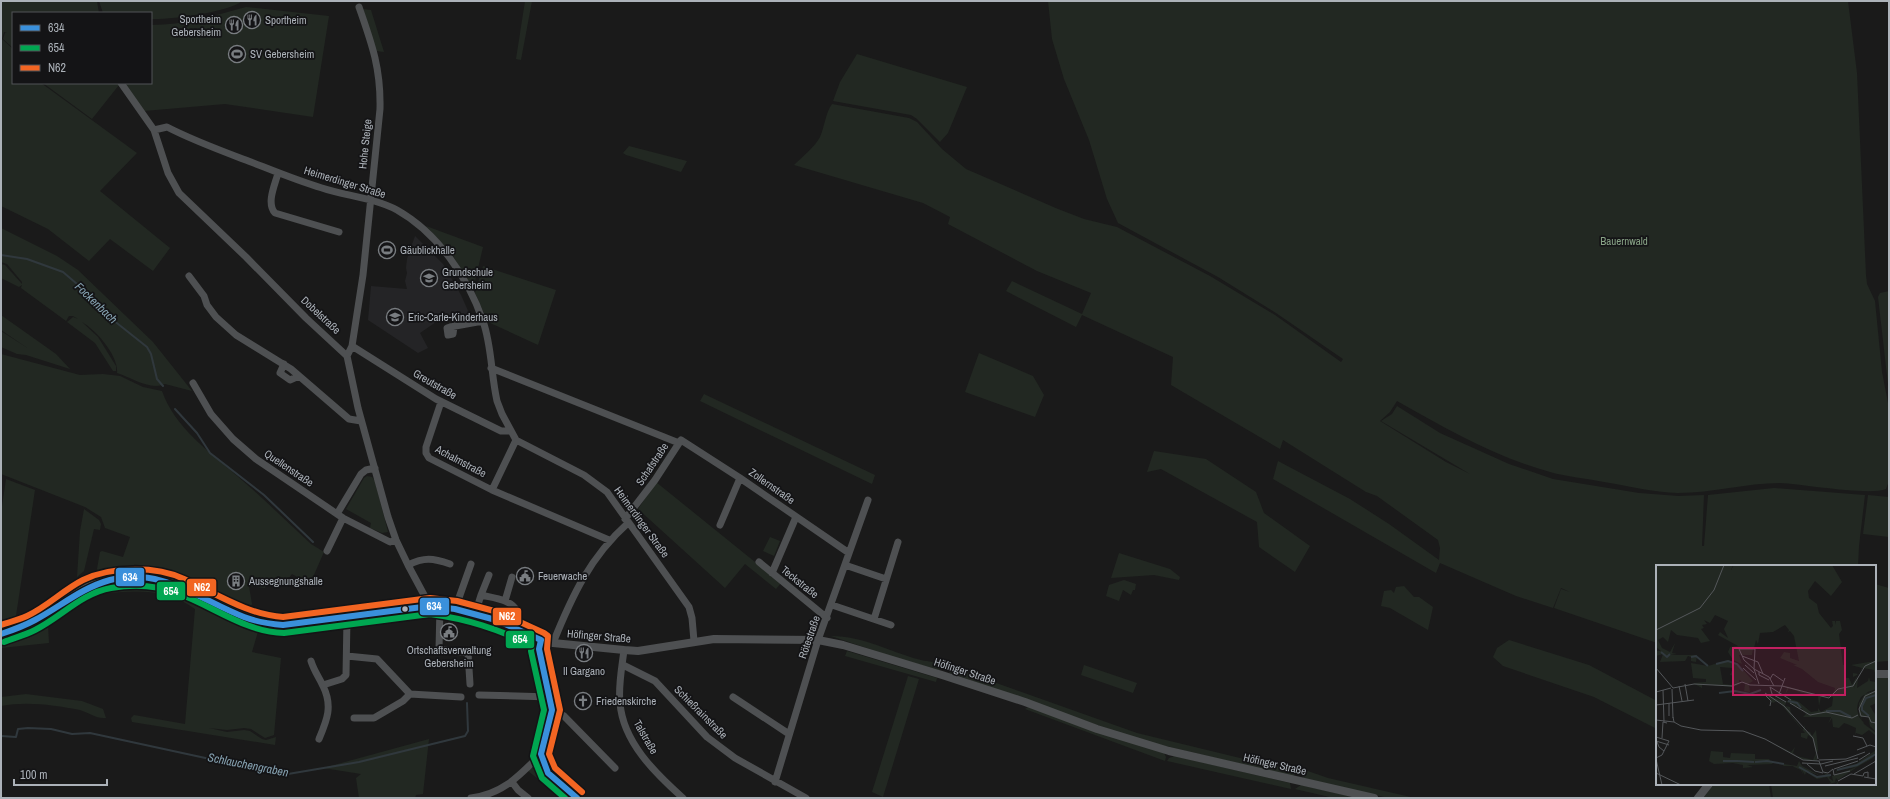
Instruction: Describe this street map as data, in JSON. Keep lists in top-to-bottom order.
{
  "streets": {
    "street": [
      "Hohe Steige",
      "Heimerdinger Straße",
      "Dobelstraße",
      "Greutstraße",
      "Achalmstraße",
      "Schafstraße",
      "Quellenstraße",
      "Zollernstraße",
      "Teckstraße",
      "Höfinger Straße",
      "Rötestraße",
      "Schießrainstraße",
      "Talstraße"
    ]
  },
  "crossings": [
    ["Hohe Steige", "Heimerdinger Straße"],
    ["Hohe Steige", "Dobelstraße"],
    ["Hohe Steige", "Greutstraße"],
    ["Heimerdinger Straße", "Dobelstraße"],
    ["Heimerdinger Straße", "Greutstraße"],
    ["Heimerdinger Straße", "Achalmstraße"],
    ["Heimerdinger Straße", "Schafstraße"],
    ["Heimerdinger Straße", "Zollernstraße"],
    ["Heimerdinger Straße", "Höfinger Straße"],
    ["Greutstraße", "Achalmstraße"],
    ["Achalmstraße", "Schafstraße"],
    ["Schafstraße", "Zollernstraße"],
    ["Schafstraße", "Höfinger Straße"],
    ["Zollernstraße", "Rötestraße"],
    ["Teckstraße", "Rötestraße"],
    ["Höfinger Straße", "Rötestraße"],
    ["Höfinger Straße", "Talstraße"],
    ["Rötestraße", "Schießrainstraße"],
    ["Schießrainstraße", "Talstraße"]
  ],
  "water": ["Fockenbach", "Schlauchengraben"],
  "parks": ["Bauernwald"],
  "places": {
    "restaurant": ["Sportheim", "Sportheim Gebersheim", "Il Gargano"],
    "sports": ["SV Gebersheim", "Gäublickhalle"],
    "school or university": ["Grundschule Gebersheim", "Eric-Carle-Kinderhaus"],
    "public building": ["Feuerwache", "Ortschaftsverwaltung Gebersheim"],
    "building": ["Aussegnungshalle"],
    "church": ["Friedenskirche"]
  },
  "lines": ["transit line N62", "transit line 634", "transit line 654"],
  "legend": ["634", "654", "N62"],
  "scale_bar": "100 m"
}
